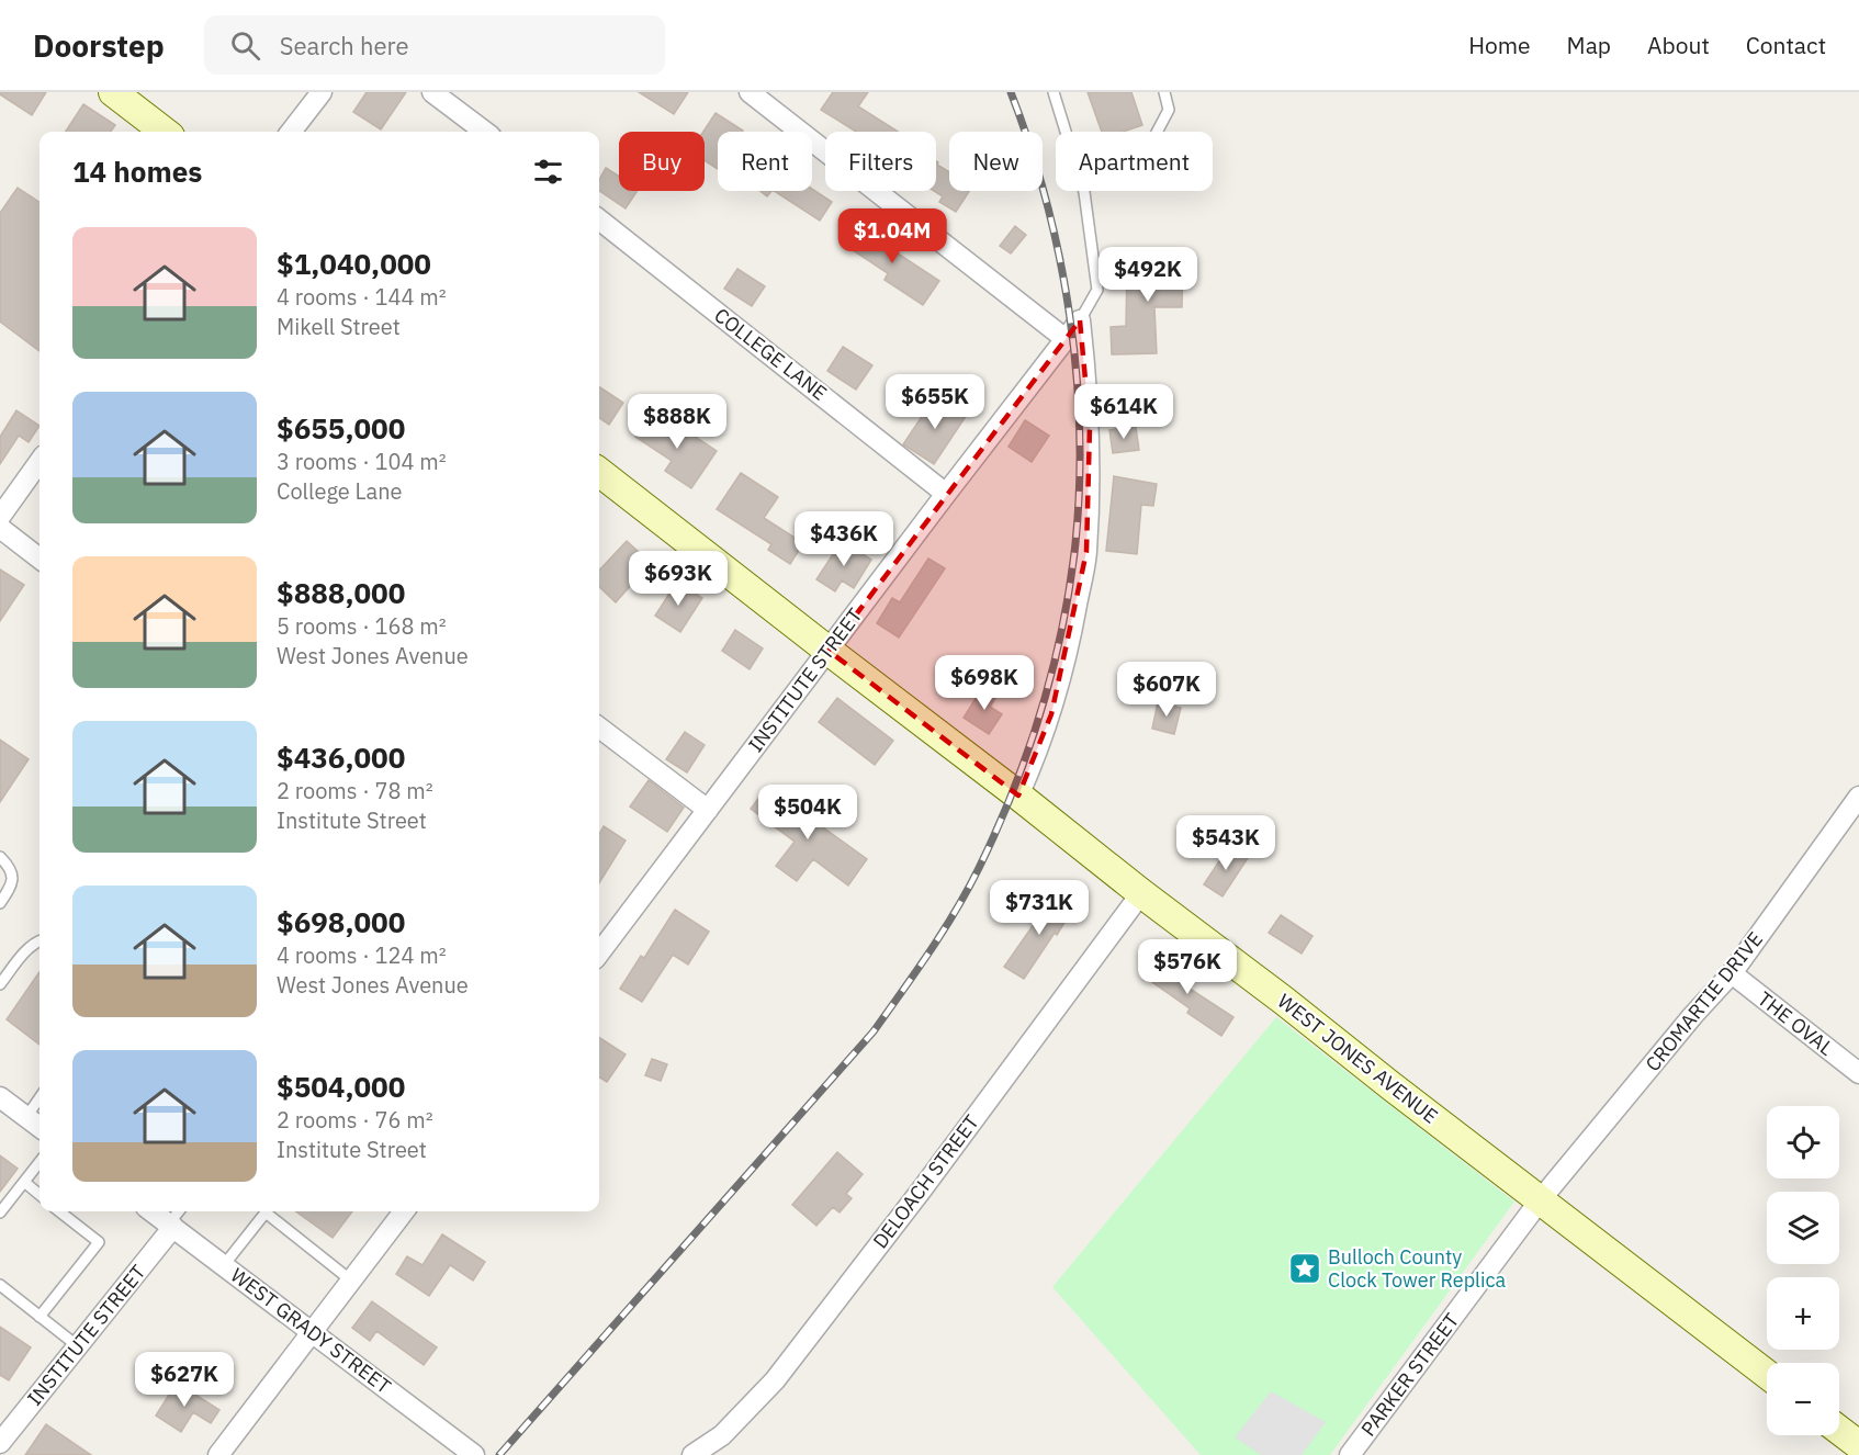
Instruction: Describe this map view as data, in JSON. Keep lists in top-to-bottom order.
{
  "streets": {
    "street": [
      "COLLEGE LANE",
      "INSTITUTE STREET",
      "CROMARTIE DRIVE",
      "THE OVAL",
      "WEST JONES AVENUE",
      "DELOACH STREET",
      "WEST GRADY STREET",
      "PARKER STREET"
    ]
  },
  "crossings": [
    ["COLLEGE LANE", "INSTITUTE STREET"],
    ["INSTITUTE STREET", "WEST JONES AVENUE"],
    ["INSTITUTE STREET", "WEST GRADY STREET"],
    ["CROMARTIE DRIVE", "THE OVAL"],
    ["CROMARTIE DRIVE", "WEST JONES AVENUE"],
    ["CROMARTIE DRIVE", "PARKER STREET"],
    ["WEST JONES AVENUE", "DELOACH STREET"],
    ["WEST JONES AVENUE", "PARKER STREET"]
  ],
  "places": {
    "place": ["Bulloch County Clock Tower Replica"]
  },
  "page": {
    "header": "Doorstep",
    "search": "Search here",
    "nav": [
      "Home",
      "Map",
      "About",
      "Contact"
    ],
    "chip": [
      "Buy",
      "Rent",
      "Filters",
      "New",
      "Apartment"
    ],
    "heading": "14 homes",
    "price": [
      "$1.04M",
      "$492K",
      "$655K",
      "$614K",
      "$888K",
      "$436K",
      "$693K",
      "$698K",
      "$607K",
      "$504K",
      "$543K",
      "$731K",
      "$576K",
      "$627K"
    ],
    "list": [
      {
        "name": "$1,040,000",
        "note": "4 rooms · 144 m² · Mikell Street"
      },
      {
        "name": "$655,000",
        "note": "3 rooms · 104 m² · College Lane"
      },
      {
        "name": "$888,000",
        "note": "5 rooms · 168 m² · West Jones Avenue"
      },
      {
        "name": "$436,000",
        "note": "2 rooms · 78 m² · Institute Street"
      },
      {
        "name": "$698,000",
        "note": "4 rooms · 124 m² · West Jones Avenue"
      },
      {
        "name": "$504,000",
        "note": "2 rooms · 76 m² · Institute Street"
      }
    ],
    "map_buttons": ["+", "−"]
  }
}
